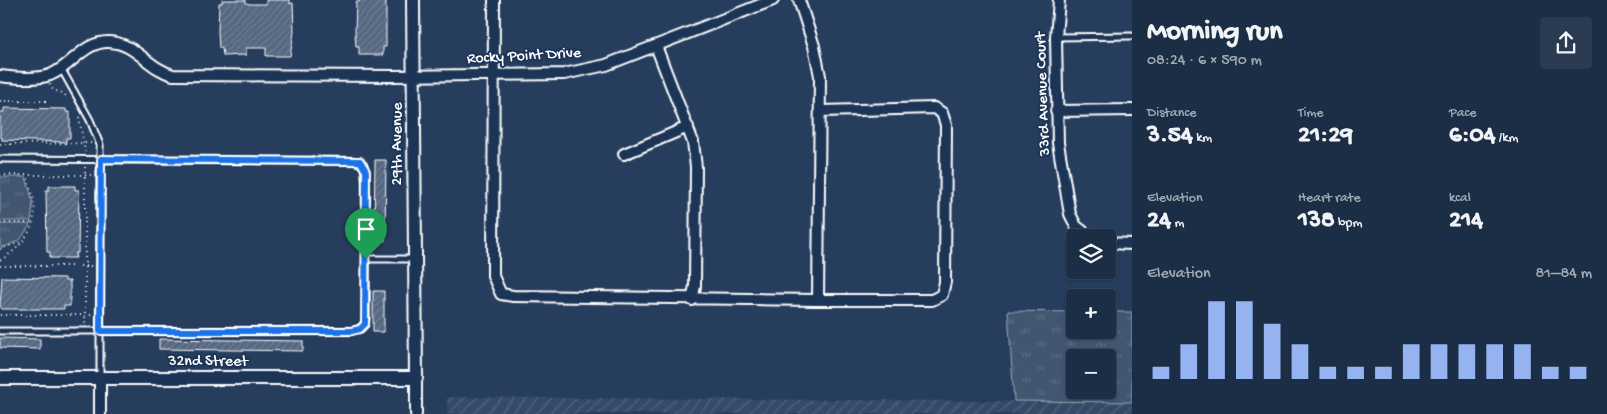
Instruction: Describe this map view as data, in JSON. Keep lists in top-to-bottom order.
{
  "streets": {
    "street": [
      "Rocky Point Drive",
      "33rd Avenue Court",
      "29th Avenue",
      "32nd Street"
    ]
  },
  "crossings": [
    ["Rocky Point Drive", "29th Avenue"],
    ["29th Avenue", "32nd Street"]
  ],
  "page": {
    "heading": ["Morning run", "08:24 · 6 × 590 m"],
    "stats": [
      ["Distance", "3.54 km"],
      ["Time", "21:29"],
      ["Pace", "6:04 /km"],
      ["Elevation", "24 m"],
      ["Heart rate", "138 bpm"],
      ["kcal", "214"]
    ],
    "map_buttons": ["+", "−"],
    "chart": ["Elevation", "81–84 m"]
  }
}
